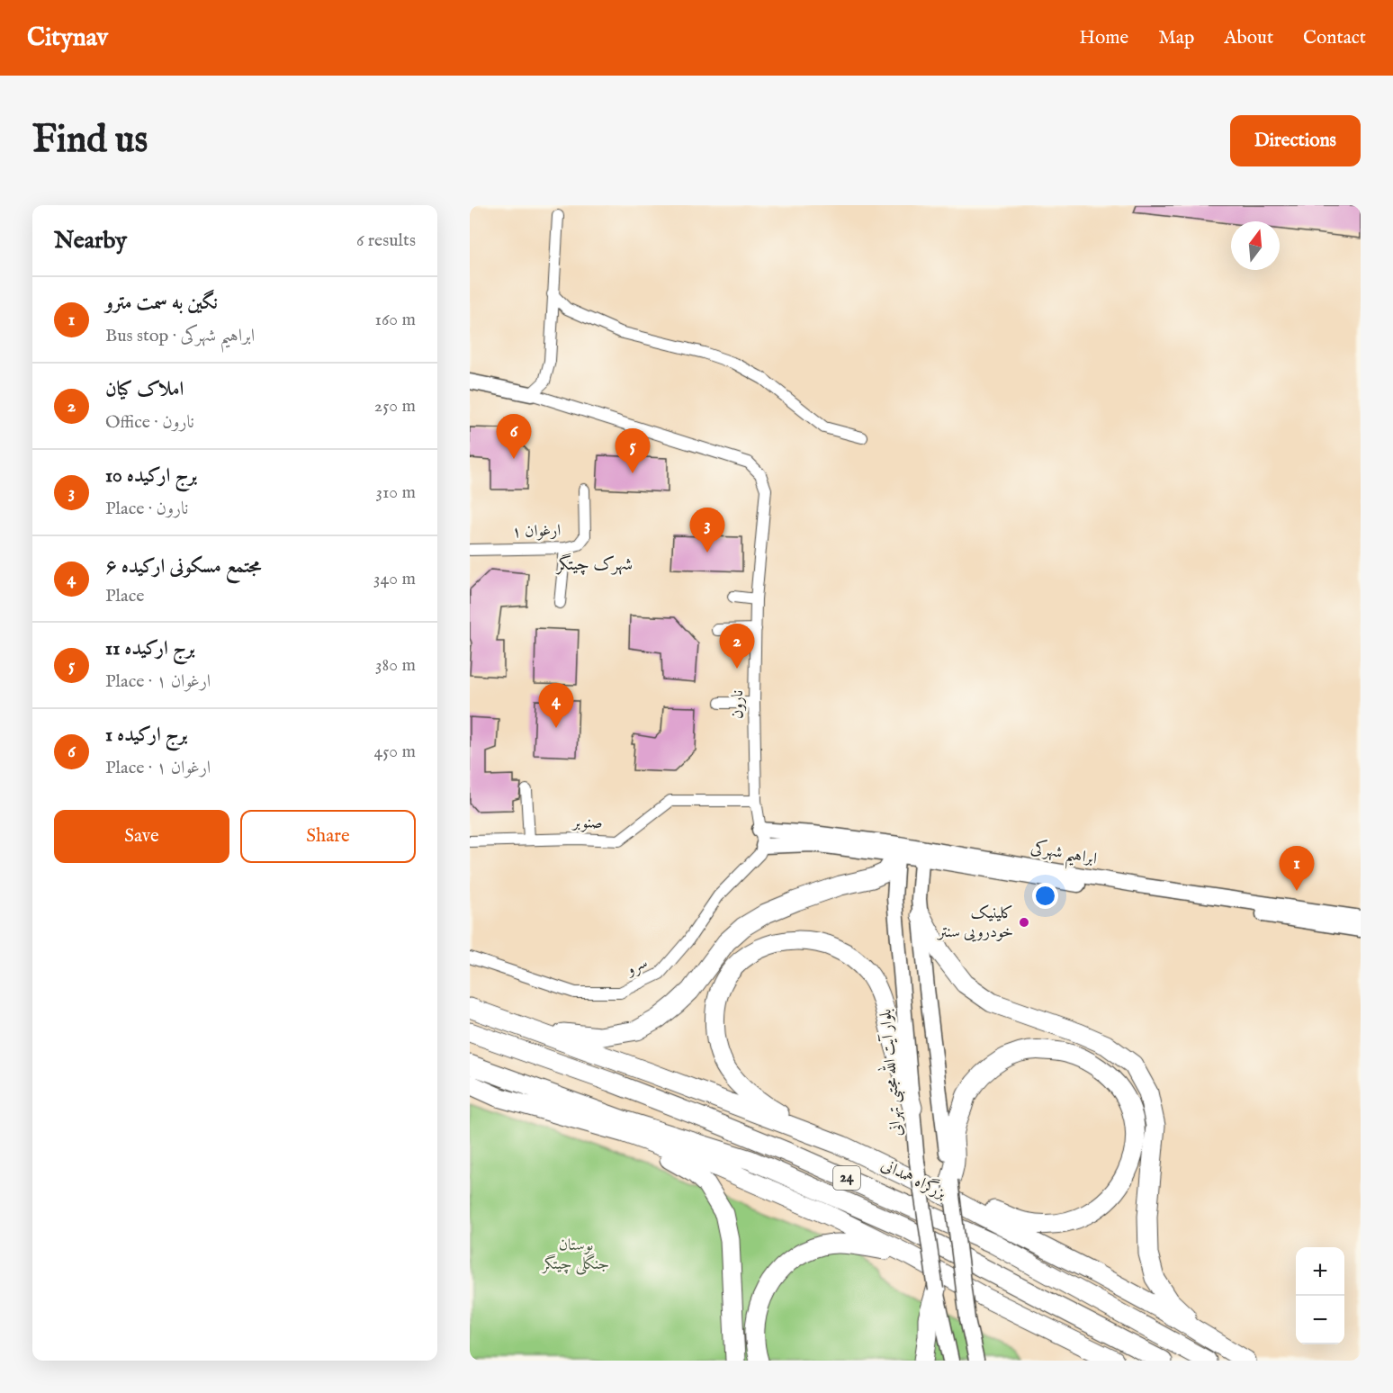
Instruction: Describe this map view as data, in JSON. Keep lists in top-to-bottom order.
{
  "streets": {
    "highway": ["24", "بزرگراه همدانی"],
    "main road": ["ابراهیم شهرکی", "بلوار آیت الله مجتبی تهرانی"],
    "street": [
      "ارغوان ۱",
      "نارون",
      "صنوبر",
      "سرو"
    ]
  },
  "crossings": [
    ["نارون", "صنوبر"],
    ["نارون", "ابراهیم شهرکی"],
    ["نارون", "سرو"],
    ["ابراهیم شهرکی", "سرو"],
    ["ابراهیم شهرکی", "بلوار آیت الله مجتبی تهرانی"]
  ],
  "districts": ["شهرک چیتگر"],
  "parks": ["بوستان جنگلی چیتگر"],
  "places": ["کلینیک خودرویی سنتر"],
  "north": "top",
  "page": {
    "header": "Citynav",
    "nav": [
      "Home",
      "Map",
      "About",
      "Contact"
    ],
    "buttons": [
      "Directions",
      ["Save", "Share"]
    ],
    "title": "Find us",
    "heading": ["Nearby", "6 results"],
    "list": [
      {
        "mark": "1",
        "name": "نگین به سمت مترو",
        "note": "Bus stop · ابراهیم شهرکی",
        "value": "160 m"
      },
      {
        "mark": "2",
        "name": "املاک کیان",
        "note": "Office · نارون",
        "value": "250 m"
      },
      {
        "mark": "3",
        "name": "برج ارکیده 10",
        "note": "Place · نارون",
        "value": "310 m"
      },
      {
        "mark": "4",
        "name": "مجتمع مسکونی ارکیده ۶",
        "note": "Place",
        "value": "340 m"
      },
      {
        "mark": "5",
        "name": "برج ارکیده 11",
        "note": "Place · ارغوان ۱",
        "value": "380 m"
      },
      {
        "mark": "6",
        "name": "برج ارکیده 1",
        "note": "Place · ارغوان ۱",
        "value": "450 m"
      }
    ],
    "pins": [
      "6",
      "5",
      "3",
      "2",
      "4",
      "1"
    ],
    "map_buttons": ["+", "−"]
  }
}
